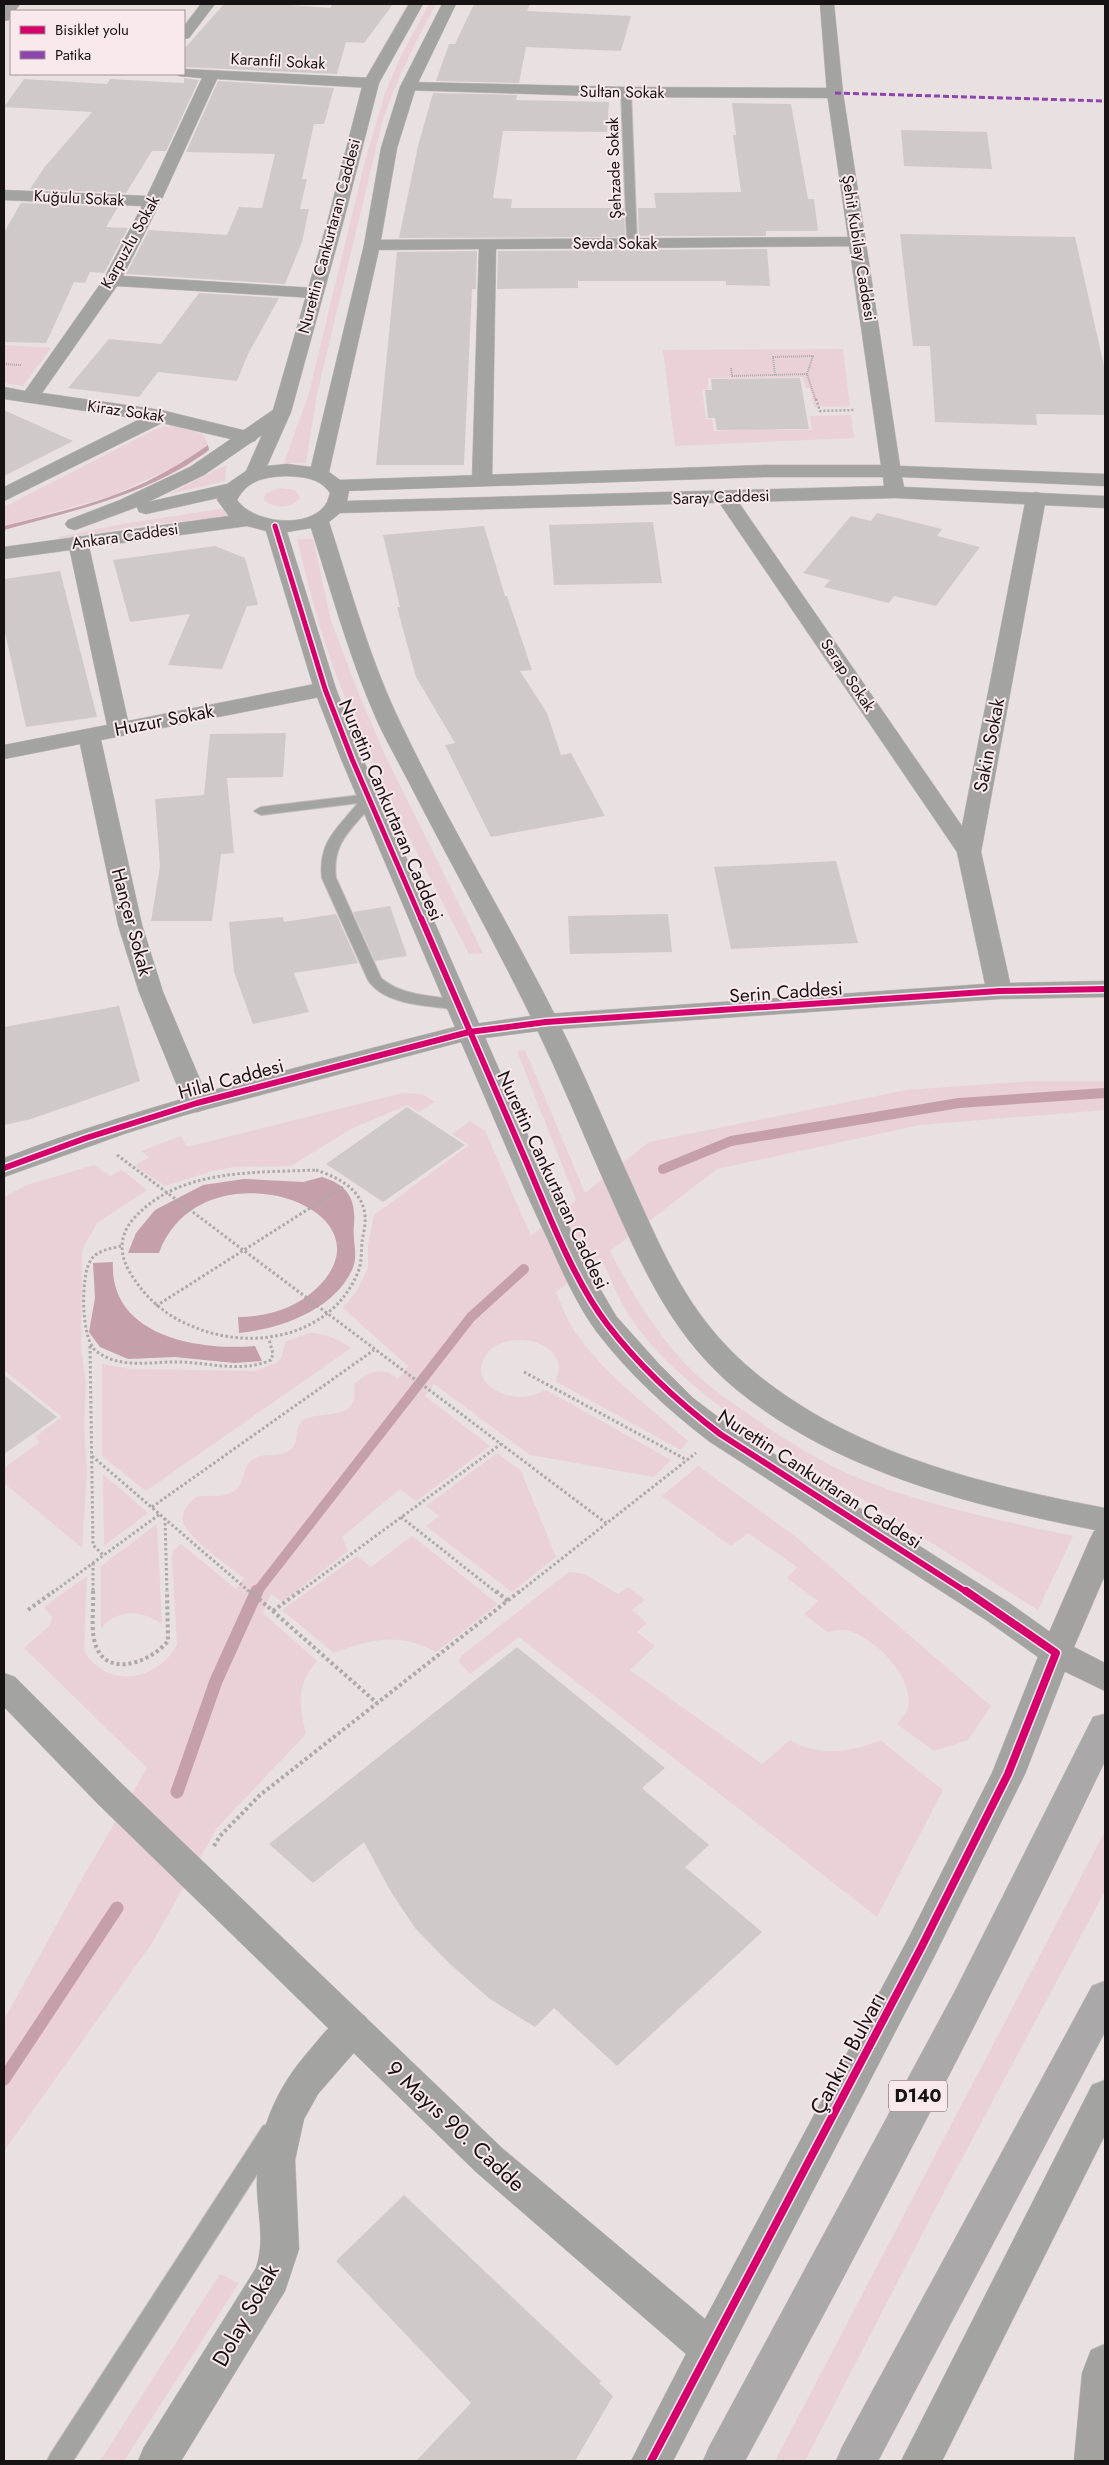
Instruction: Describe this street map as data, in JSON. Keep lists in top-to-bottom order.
{
  "streets": {
    "highway": ["D140"],
    "main road": ["Çankırı Bulvarı"],
    "street": [
      "Karanfil Sokak",
      "Sultan Sokak",
      "Kuğulu Sokak",
      "Nurettin Cankurtaran Caddesi",
      "Karpuzlu Sokak",
      "Sevda Sokak",
      "Şehit Kubilay Caddesi",
      "Kiraz Sokak",
      "Saray Caddesi",
      "Ankara Caddesi",
      "Serap Sokak",
      "Huzur Sokak",
      "Sakin Sokak",
      "Hançer Sokak",
      "Serin Caddesi",
      "Hilal Caddesi",
      "9 Mayıs 90. Cadde",
      "Dolay Sokak"
    ],
    "lane": ["Şehzade Sokak"]
  },
  "crossings": [
    ["Karanfil Sokak", "Nurettin Cankurtaran Caddesi"],
    ["Karanfil Sokak", "Karpuzlu Sokak"],
    ["Sultan Sokak", "Şehzade Sokak"],
    ["Sultan Sokak", "Nurettin Cankurtaran Caddesi"],
    ["Sultan Sokak", "Şehit Kubilay Caddesi"],
    ["Şehzade Sokak", "Sevda Sokak"],
    ["Kuğulu Sokak", "Karpuzlu Sokak"],
    ["Nurettin Cankurtaran Caddesi", "Sevda Sokak"],
    ["Nurettin Cankurtaran Caddesi", "Saray Caddesi"],
    ["Nurettin Cankurtaran Caddesi", "Ankara Caddesi"],
    ["Nurettin Cankurtaran Caddesi", "Huzur Sokak"],
    ["Nurettin Cankurtaran Caddesi", "Serin Caddesi"],
    ["Nurettin Cankurtaran Caddesi", "Hilal Caddesi"],
    ["Nurettin Cankurtaran Caddesi", "Çankırı Bulvarı"],
    ["Karpuzlu Sokak", "Kiraz Sokak"],
    ["Sevda Sokak", "Şehit Kubilay Caddesi"],
    ["Şehit Kubilay Caddesi", "Saray Caddesi"],
    ["Kiraz Sokak", "Ankara Caddesi"],
    ["Saray Caddesi", "Ankara Caddesi"],
    ["Saray Caddesi", "Serap Sokak"],
    ["Saray Caddesi", "Sakin Sokak"],
    ["Serap Sokak", "Sakin Sokak"],
    ["Huzur Sokak", "Hançer Sokak"],
    ["Sakin Sokak", "Serin Caddesi"],
    ["Hançer Sokak", "Hilal Caddesi"],
    ["Serin Caddesi", "Hilal Caddesi"],
    ["Çankırı Bulvarı", "9 Mayıs 90. Cadde"],
    ["9 Mayıs 90. Cadde", "Dolay Sokak"]
  ],
  "legend": ["Bisiklet yolu", "Patika"]
}
